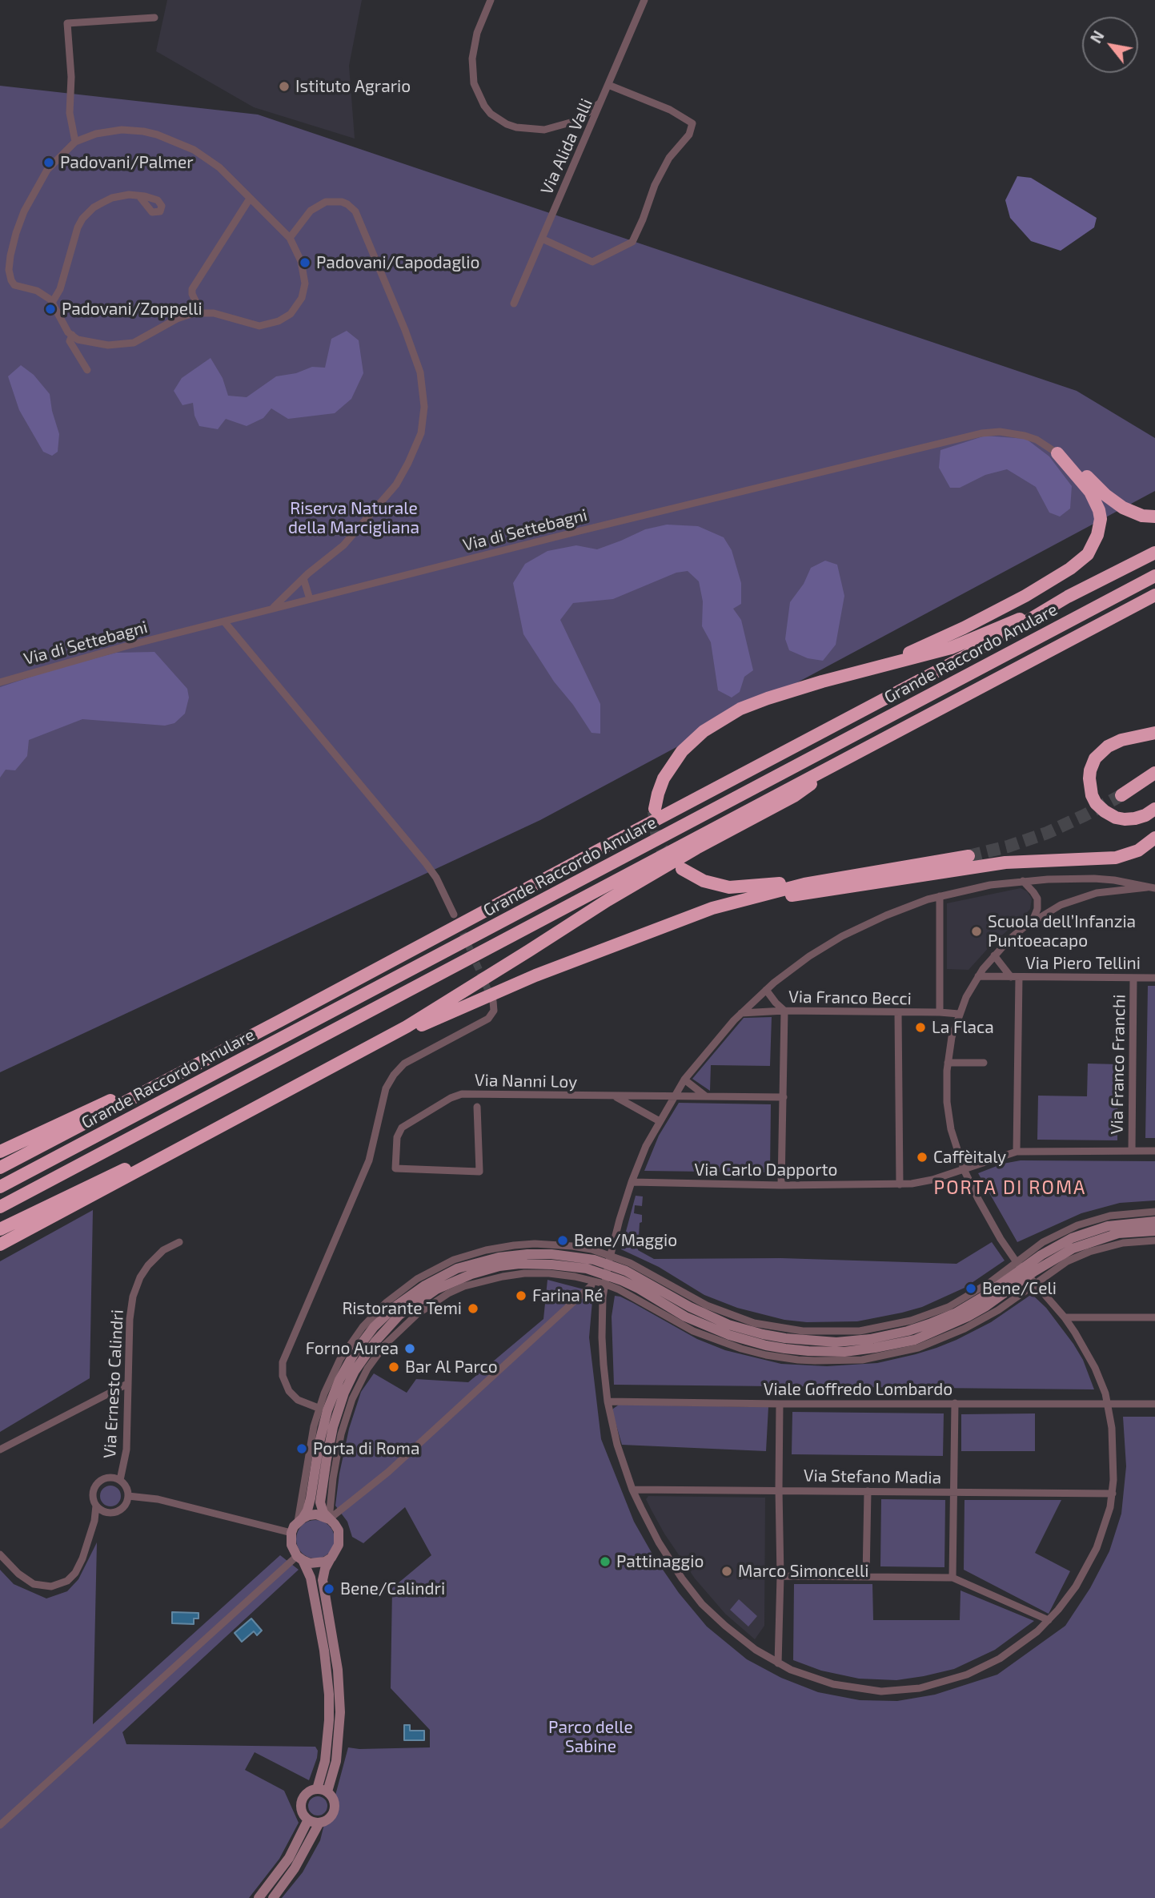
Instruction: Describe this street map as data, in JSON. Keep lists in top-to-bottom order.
{
  "streets": {
    "highway": ["Grande Raccordo Anulare"],
    "street": [
      "Via Alida Valli",
      "Via di Settebagni",
      "Via Piero Tellini",
      "Via Franco Becci",
      "Via Franco Franchi",
      "Via Nanni Loy",
      "Via Carlo Dapporto",
      "Via Ernesto Calindri",
      "Viale Goffredo Lombardo",
      "Via Stefano Madia"
    ]
  },
  "crossings": [
    ["Via Piero Tellini", "Via Franco Franchi"],
    ["Via Franco Franchi", "Via Carlo Dapporto"]
  ],
  "districts": ["PORTA DI ROMA"],
  "parks": ["Riserva Naturale della Marcigliana", "Parco delle Sabine"],
  "places": [
    "Istituto Agrario",
    "Padovani/Palmer",
    "Padovani/Capodaglio",
    "Padovani/Zoppelli",
    "Scuola dell’Infanzia Puntoeacapo",
    "La Flaca",
    "Caffèitaly",
    "Bene/Maggio",
    "Bene/Celi",
    "Farina Ré",
    "Ristorante Temi",
    "Forno Aurea",
    "Bar Al Parco",
    "Porta di Roma",
    "Pattinaggio",
    "Marco Simoncelli",
    "Bene/Calindri"
  ],
  "north": "top left"
}
